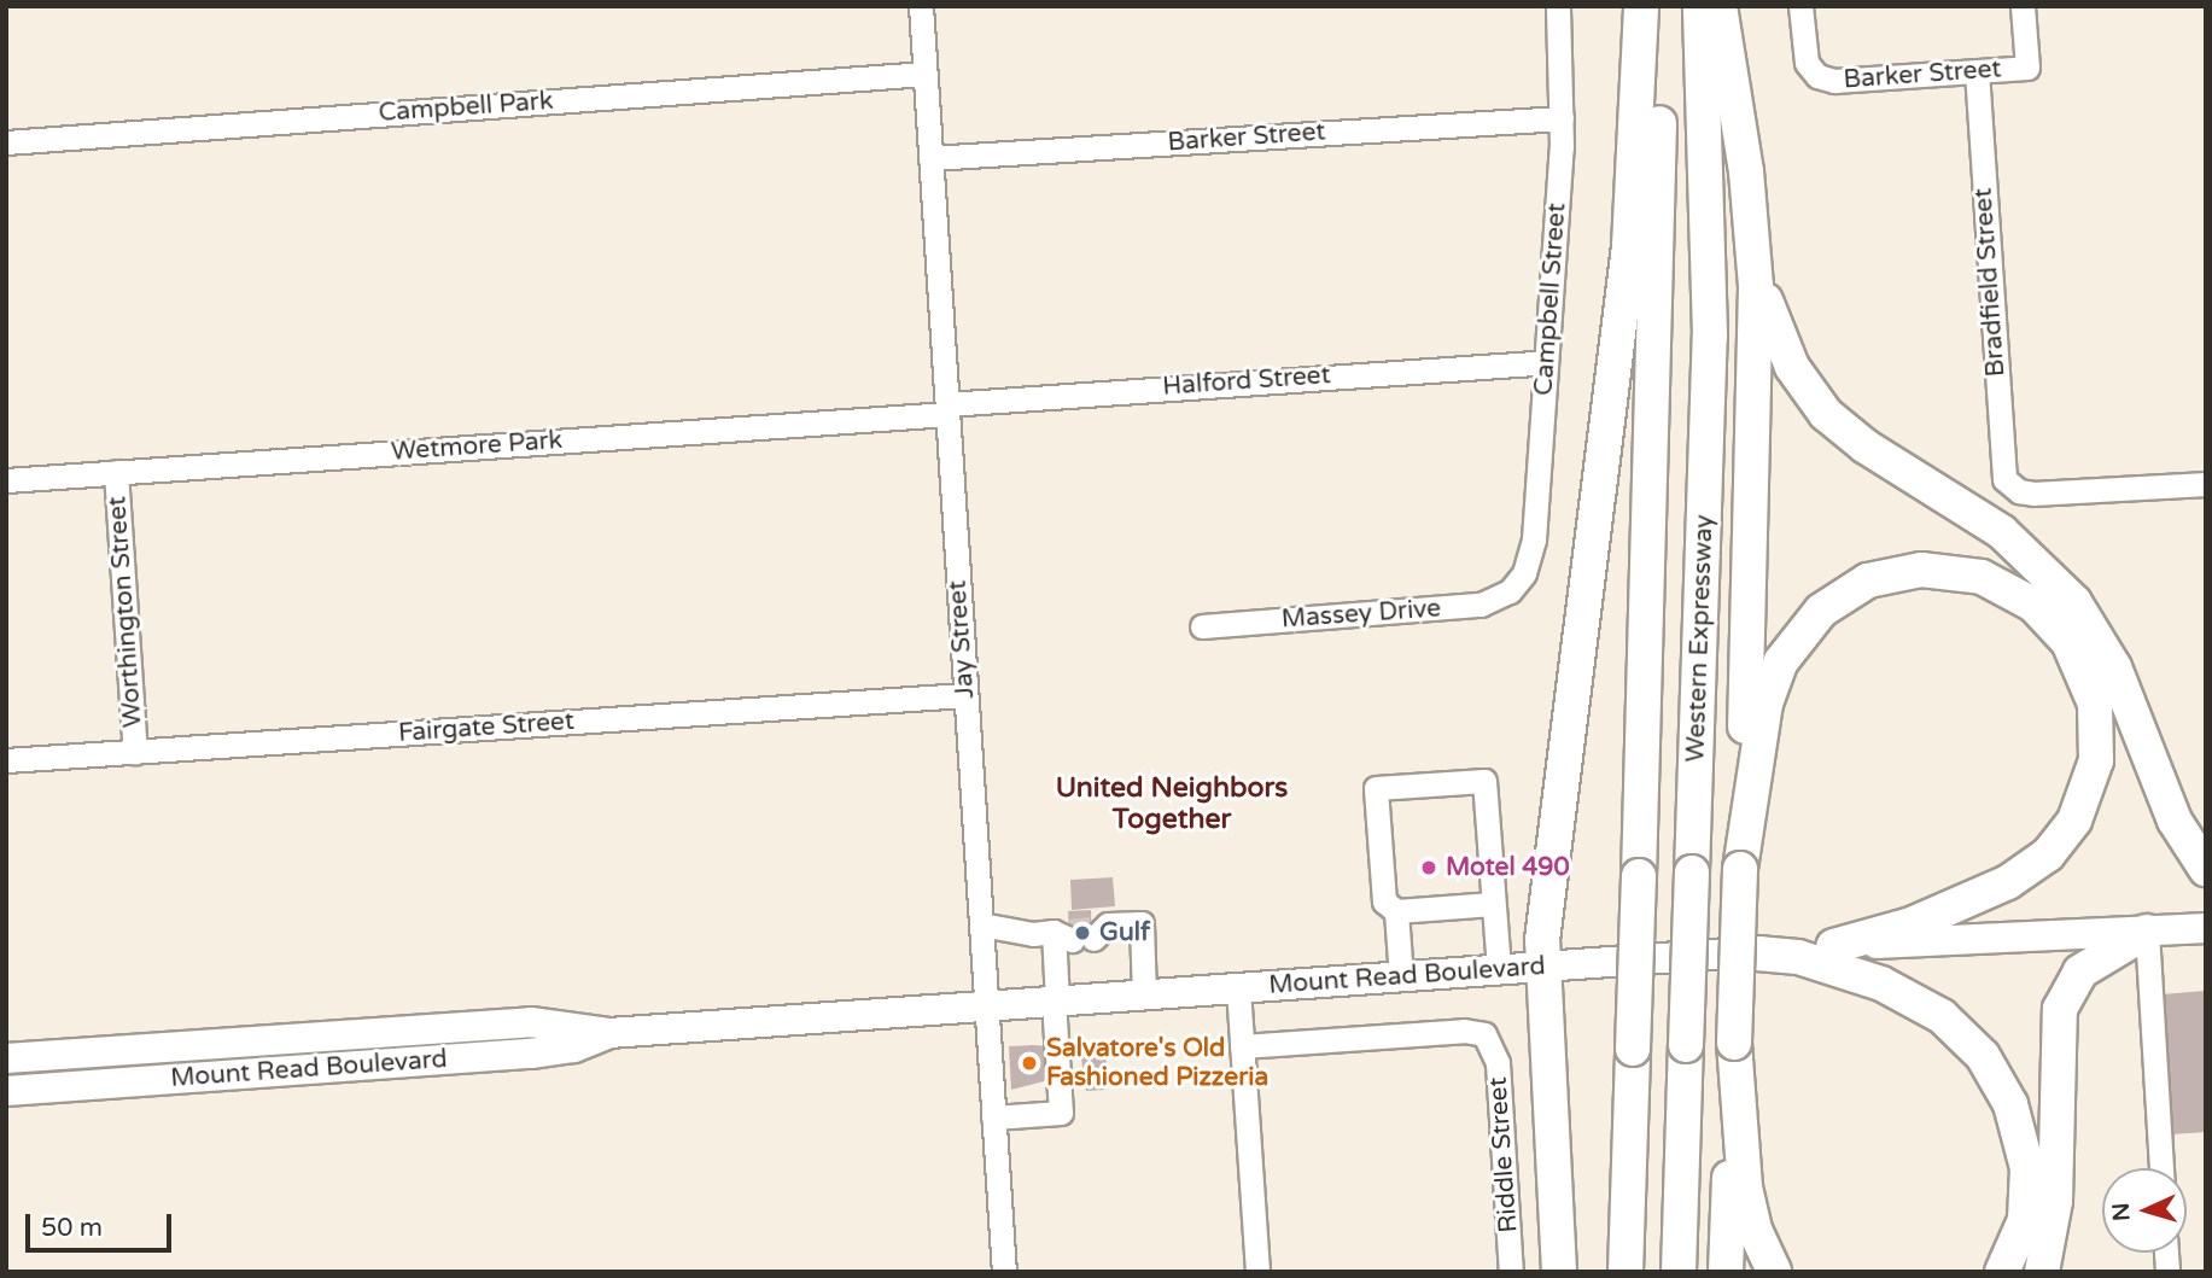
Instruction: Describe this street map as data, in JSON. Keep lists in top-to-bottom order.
{
  "streets": {
    "highway": ["Western Expressway"],
    "main road": ["Mount Read Boulevard"],
    "street": [
      "Barker Street",
      "Campbell Park",
      "Bradfield Street",
      "Campbell Street",
      "Halford Street",
      "Wetmore Park",
      "Worthington Street",
      "Massey Drive",
      "Jay Street",
      "Fairgate Street",
      "Riddle Street"
    ]
  },
  "crossings": [
    ["Barker Street", "Bradfield Street"],
    ["Barker Street", "Campbell Street"],
    ["Barker Street", "Jay Street"],
    ["Campbell Park", "Jay Street"],
    ["Campbell Street", "Halford Street"],
    ["Campbell Street", "Massey Drive"],
    ["Halford Street", "Wetmore Park"],
    ["Halford Street", "Jay Street"],
    ["Wetmore Park", "Worthington Street"],
    ["Wetmore Park", "Jay Street"],
    ["Worthington Street", "Fairgate Street"],
    ["Jay Street", "Fairgate Street"],
    ["Jay Street", "Mount Read Boulevard"]
  ],
  "districts": ["United Neighbors Together"],
  "places": ["Motel 490", "Gulf", "Salvatore's Old Fashioned Pizzeria"],
  "scale_bar": "50 m",
  "north": "left"
}
